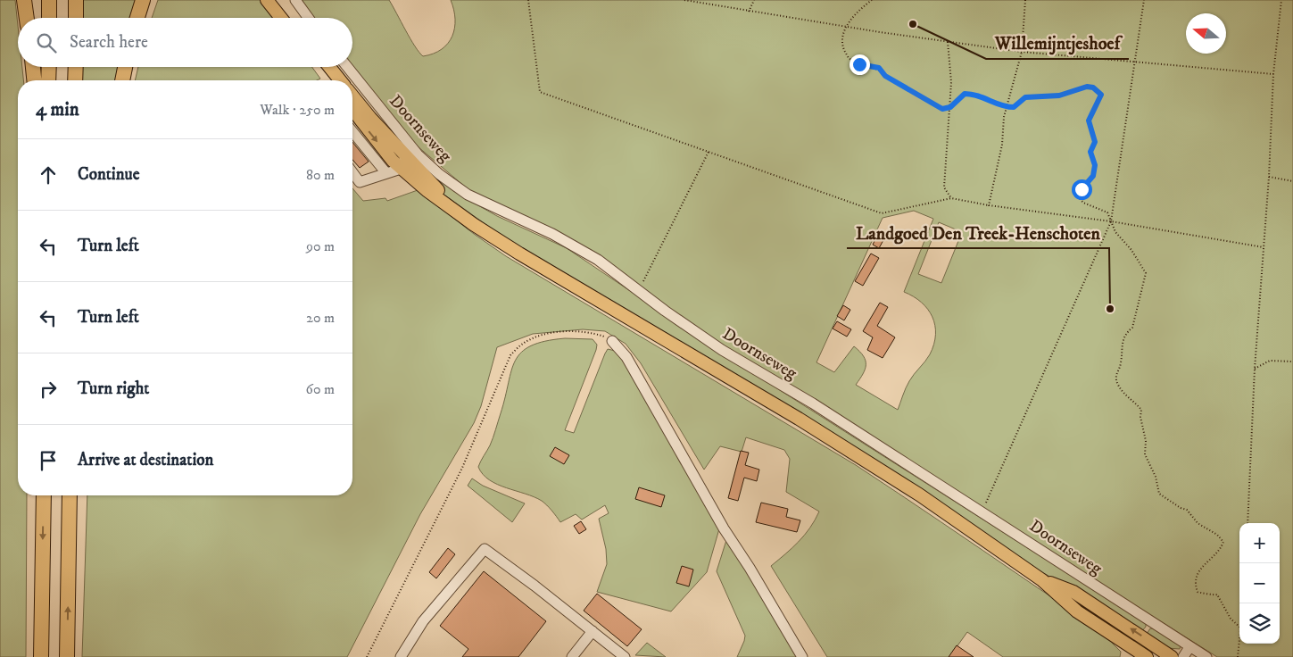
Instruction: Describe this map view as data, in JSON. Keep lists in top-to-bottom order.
{
  "streets": {
    "main road": ["Doornseweg"]
  },
  "places": ["Willemijntjeshoef", "Landgoed Den Treek-Henschoten"],
  "north": "left",
  "page": {
    "search": "Search here",
    "heading": ["4 min", "Walk · 250 m"],
    "list": [
      ["Continue", "80 m"],
      ["Turn left", "90 m"],
      ["Turn left", "20 m"],
      ["Turn right", "60 m"],
      "Arrive at destination"
    ],
    "map_buttons": ["+", "−"]
  }
}
